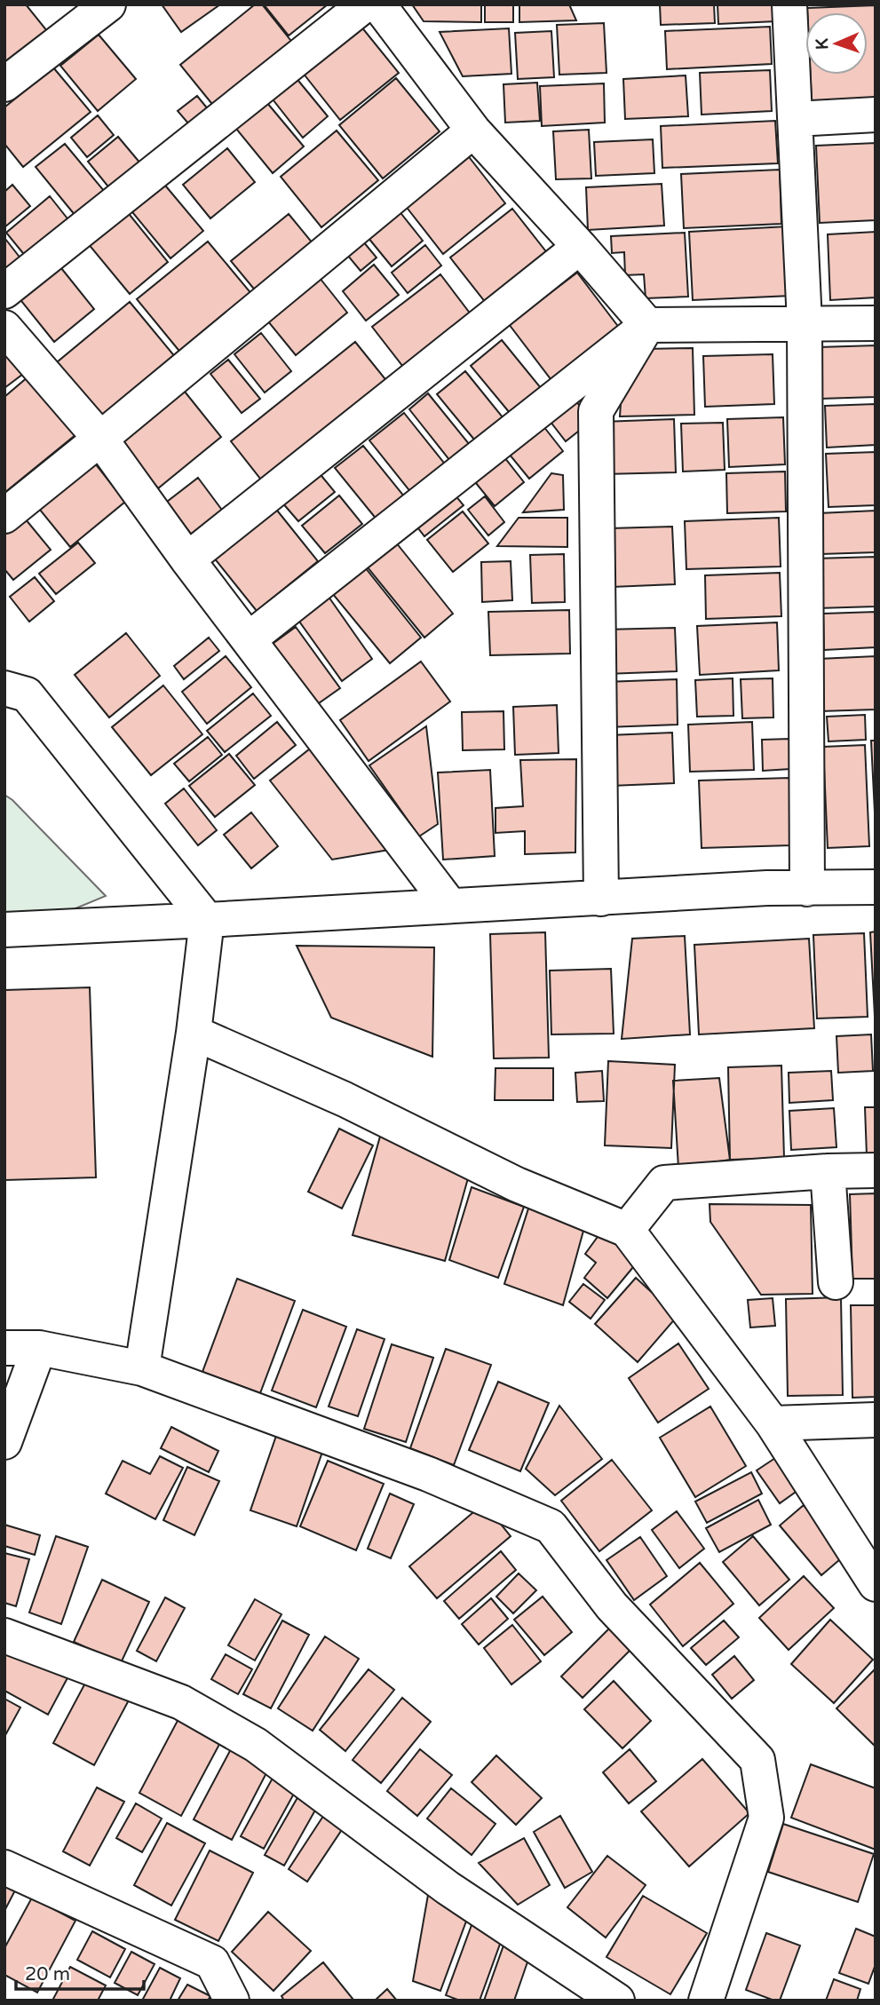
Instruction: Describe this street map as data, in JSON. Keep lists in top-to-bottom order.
{
  "scale_bar": "20 m",
  "north": "left"
}
